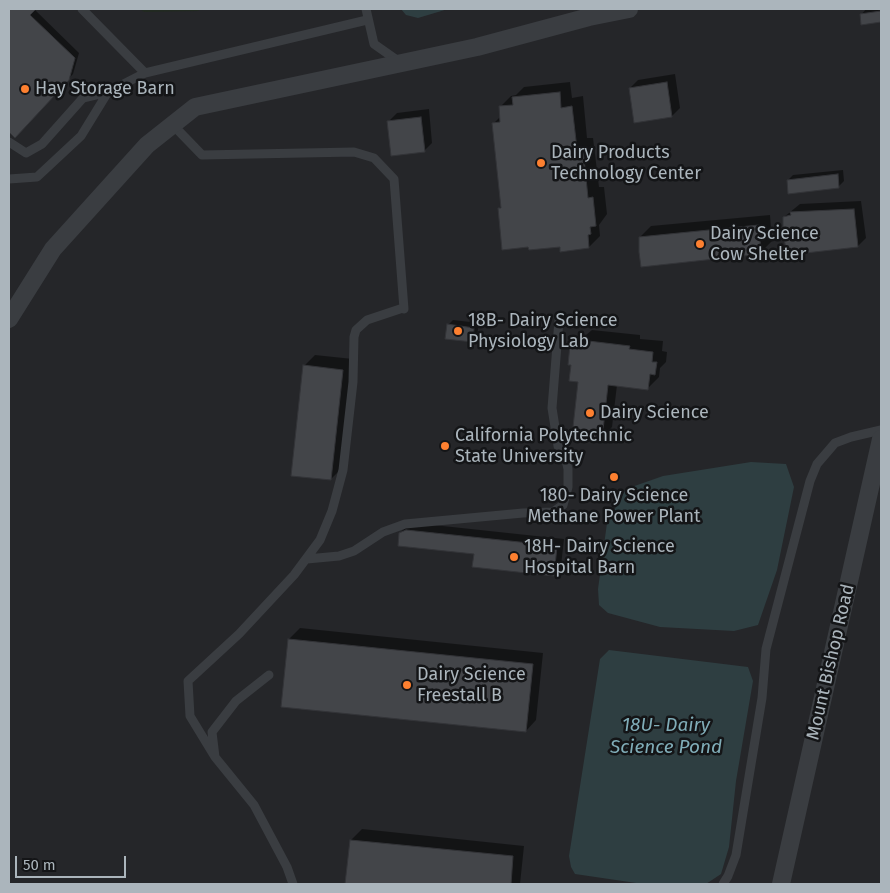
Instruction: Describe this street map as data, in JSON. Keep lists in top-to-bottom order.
{
  "streets": {
    "street": ["Mount Bishop Road"]
  },
  "water": ["18U- Dairy Science Pond"],
  "places": [
    "Hay Storage Barn",
    "Dairy Products Technology Center",
    "Dairy Science Cow Shelter",
    "18B- Dairy Science Physiology Lab",
    "Dairy Science",
    "California Polytechnic State University",
    "180- Dairy Science Methane Power Plant",
    "18H- Dairy Science Hospital Barn",
    "Dairy Science Freestall B"
  ],
  "scale_bar": "50 m"
}
